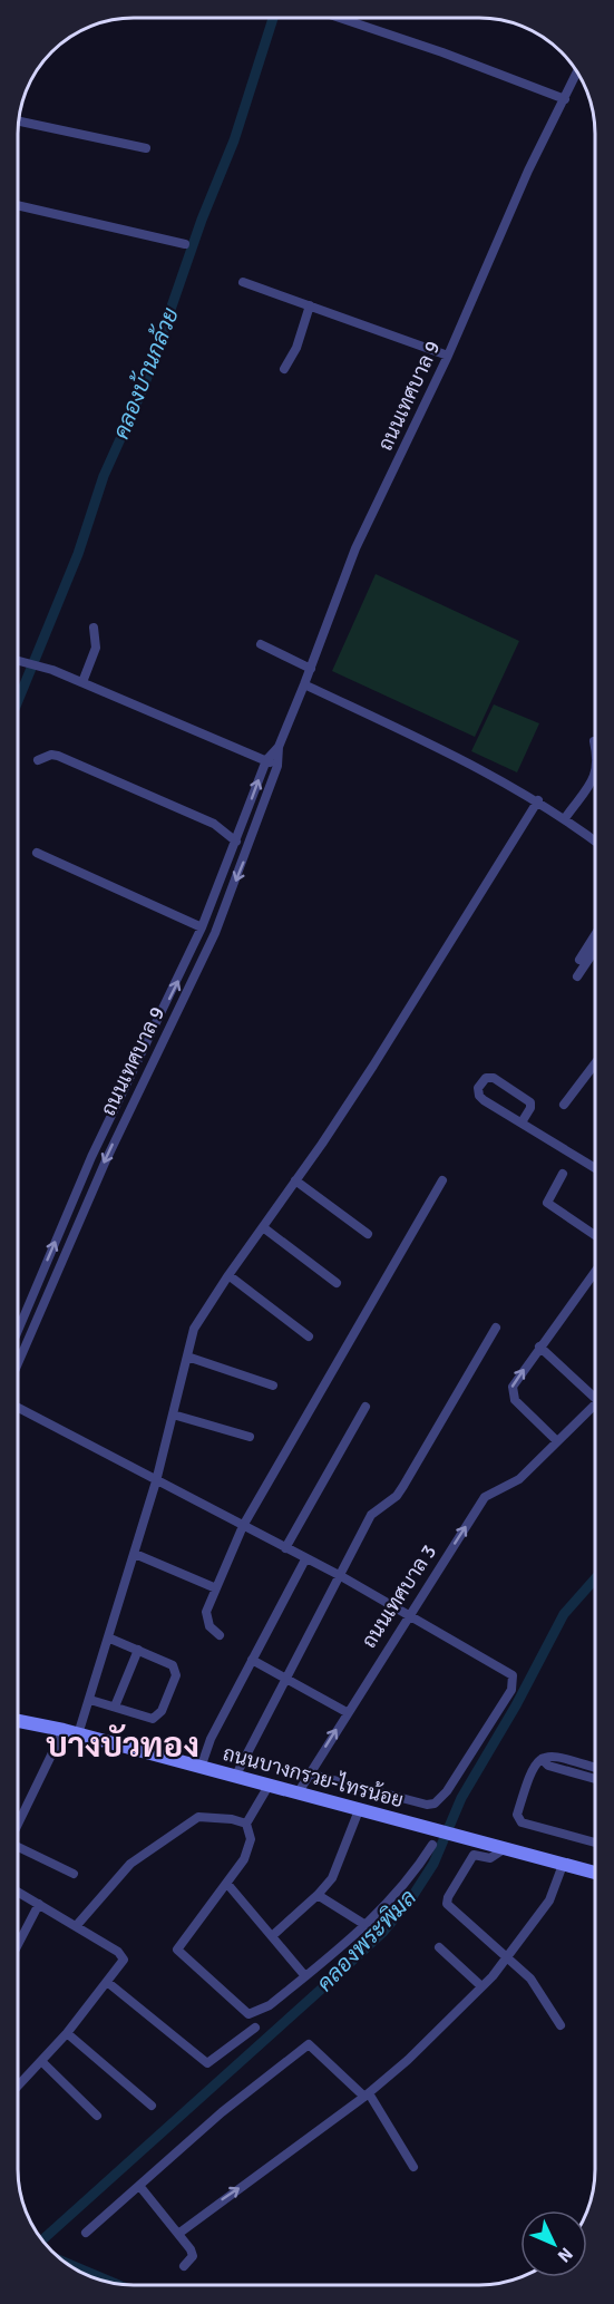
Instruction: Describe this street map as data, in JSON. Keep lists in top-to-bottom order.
{
  "streets": {
    "main road": ["ถนนบางกรวย-ไทรน้อย"],
    "street": ["ถนนเทศบาล 9", "ถนนเทศบาล 3"]
  },
  "crossings": [
    ["ถนนเทศบาล 3", "ถนนบางกรวย-ไทรน้อย"]
  ],
  "districts": ["บางบัวทอง"],
  "water": ["คลองบ้านกล้วย", "คลองพระพิมล"],
  "north": "bottom right"
}
